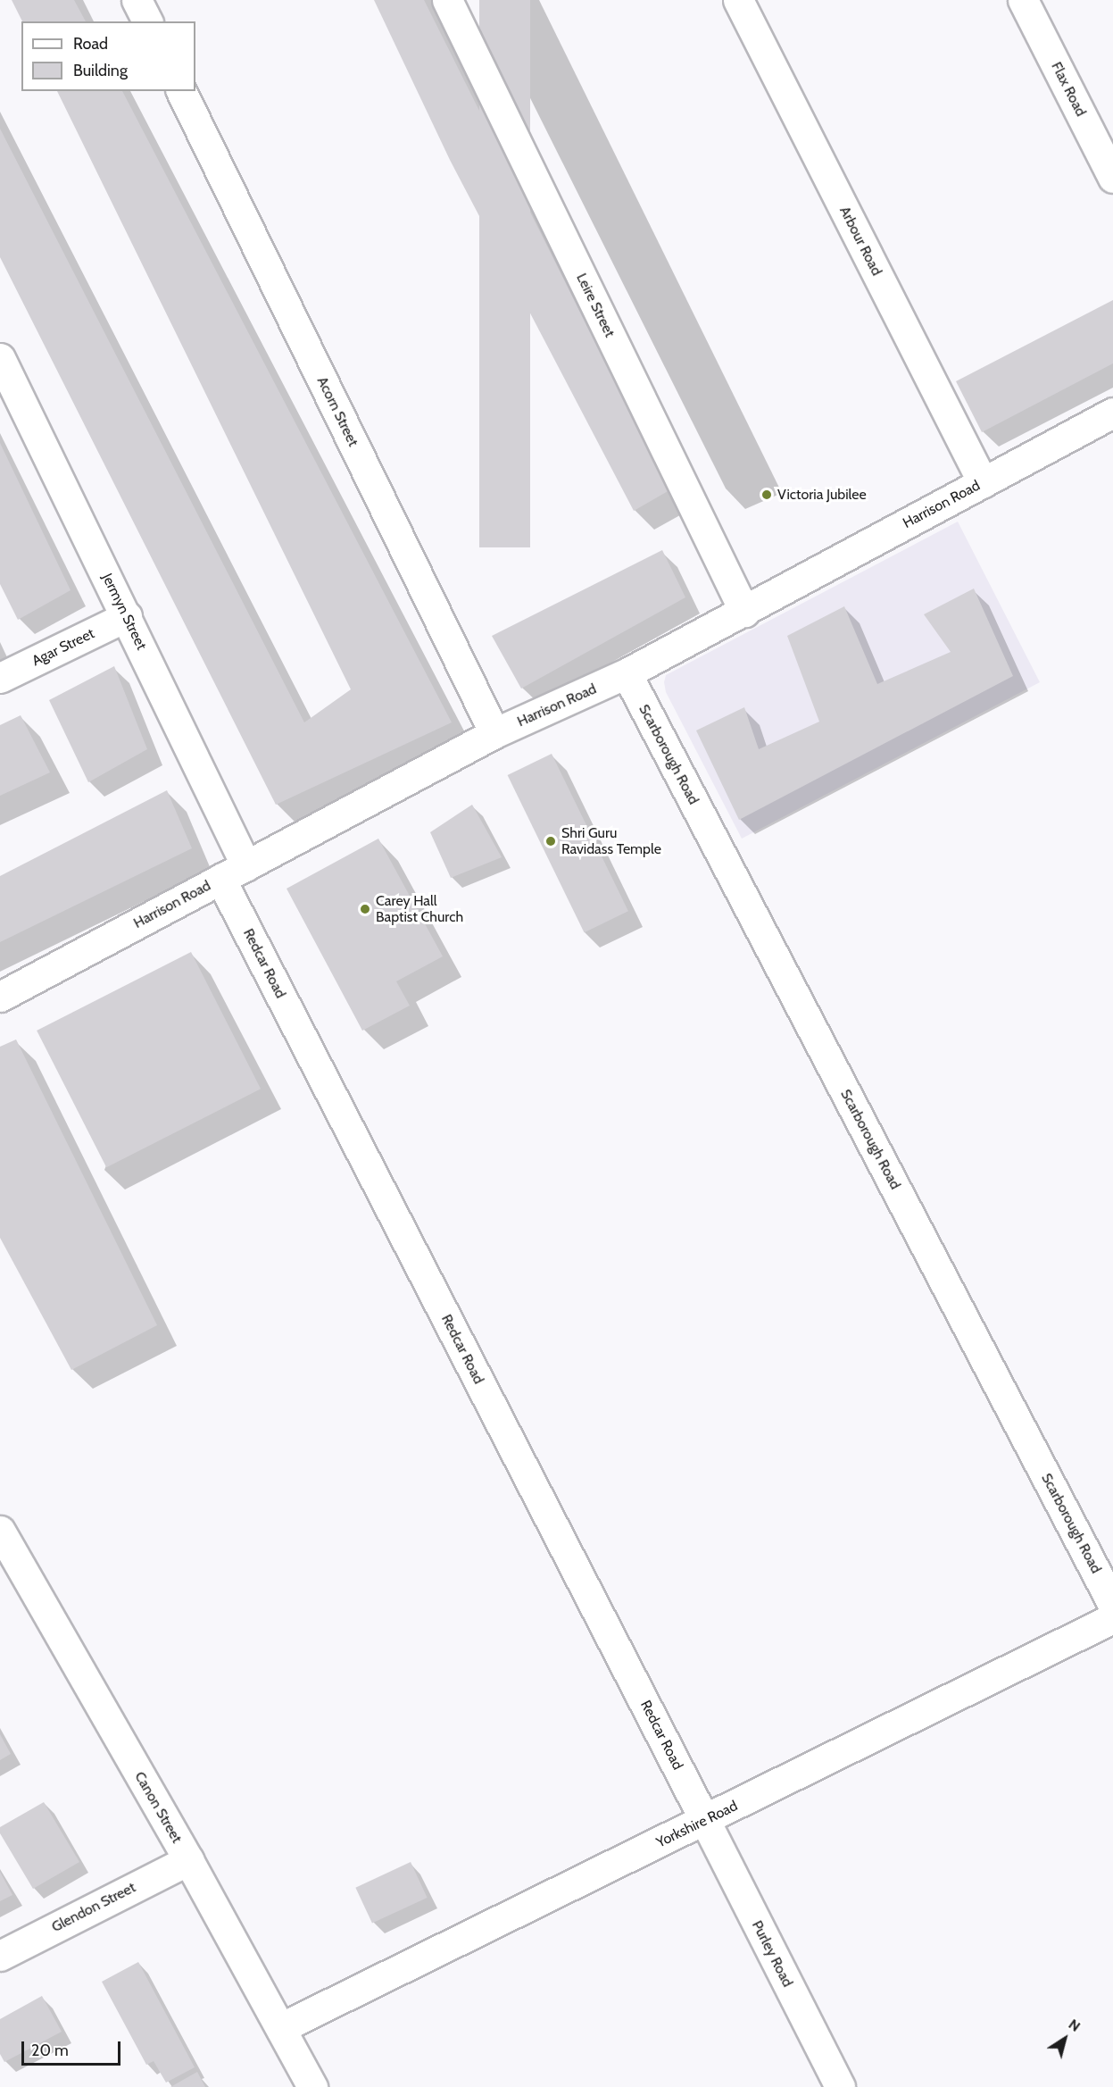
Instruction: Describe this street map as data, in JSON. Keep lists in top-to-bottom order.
{
  "streets": {
    "street": [
      "Flax Road",
      "Arbour Road",
      "Leire Street",
      "Acorn Street",
      "Harrison Road",
      "Jermyn Street",
      "Agar Street",
      "Scarborough Road",
      "Redcar Road",
      "Canon Street",
      "Yorkshire Road",
      "Glendon Street",
      "Purley Road"
    ]
  },
  "crossings": [
    ["Arbour Road", "Harrison Road"],
    ["Leire Street", "Harrison Road"],
    ["Acorn Street", "Harrison Road"],
    ["Harrison Road", "Jermyn Street"],
    ["Harrison Road", "Scarborough Road"],
    ["Harrison Road", "Redcar Road"],
    ["Jermyn Street", "Agar Street"],
    ["Redcar Road", "Yorkshire Road"],
    ["Redcar Road", "Purley Road"],
    ["Canon Street", "Yorkshire Road"],
    ["Canon Street", "Glendon Street"],
    ["Yorkshire Road", "Purley Road"]
  ],
  "places": ["Victoria Jubilee", "Shri Guru Ravidass Temple", "Carey Hall Baptist Church"],
  "legend": ["Road", "Building"],
  "scale_bar": "20 m",
  "north": "top right"
}
